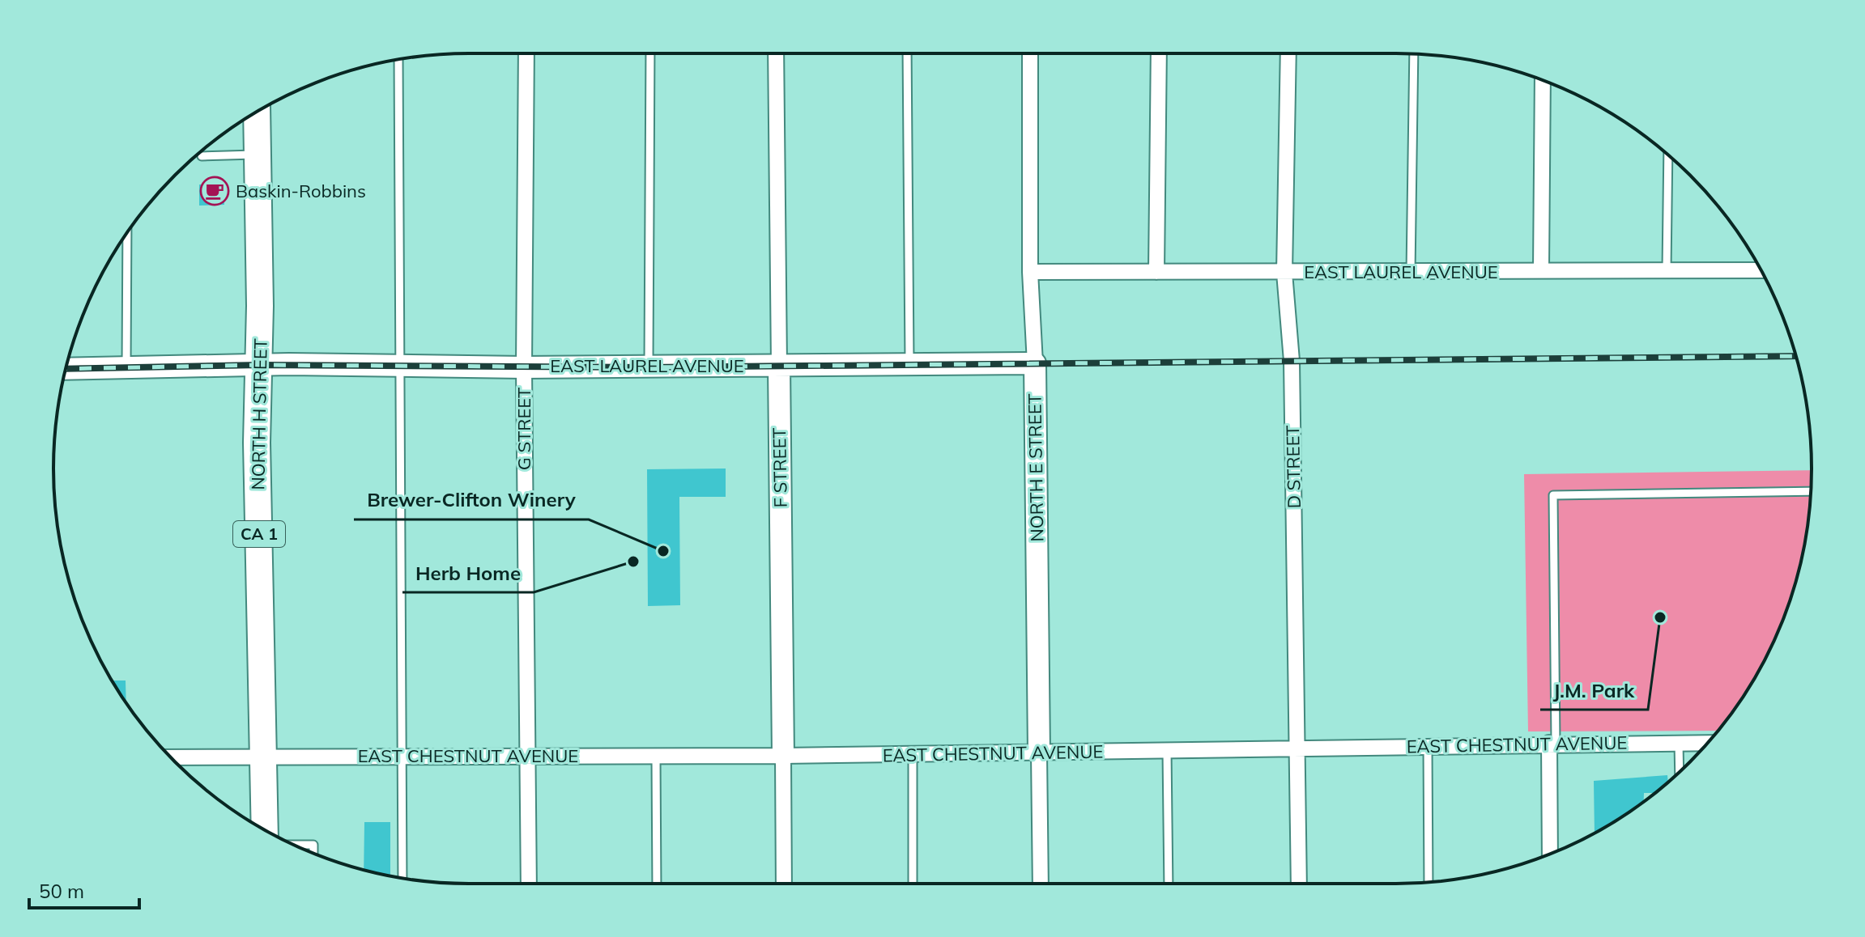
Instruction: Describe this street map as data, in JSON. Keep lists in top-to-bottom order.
{
  "streets": {
    "highway": ["NORTH H STREET", "CA 1"],
    "street": [
      "EAST LAUREL AVENUE",
      "G STREET",
      "D STREET",
      "F STREET",
      "NORTH E STREET",
      "EAST CHESTNUT AVENUE"
    ]
  },
  "crossings": [
    ["EAST LAUREL AVENUE", "NORTH H STREET"],
    ["EAST LAUREL AVENUE", "G STREET"],
    ["EAST LAUREL AVENUE", "D STREET"],
    ["EAST LAUREL AVENUE", "F STREET"],
    ["EAST LAUREL AVENUE", "NORTH E STREET"],
    ["NORTH H STREET", "EAST CHESTNUT AVENUE"],
    ["G STREET", "EAST CHESTNUT AVENUE"],
    ["D STREET", "EAST CHESTNUT AVENUE"],
    ["F STREET", "EAST CHESTNUT AVENUE"],
    ["NORTH E STREET", "EAST CHESTNUT AVENUE"]
  ],
  "places": {
    "cafe": ["Baskin-Robbins"],
    "other": ["Brewer-Clifton Winery", "Herb Home", "J.M. Park"]
  },
  "scale_bar": "50 m"
}
